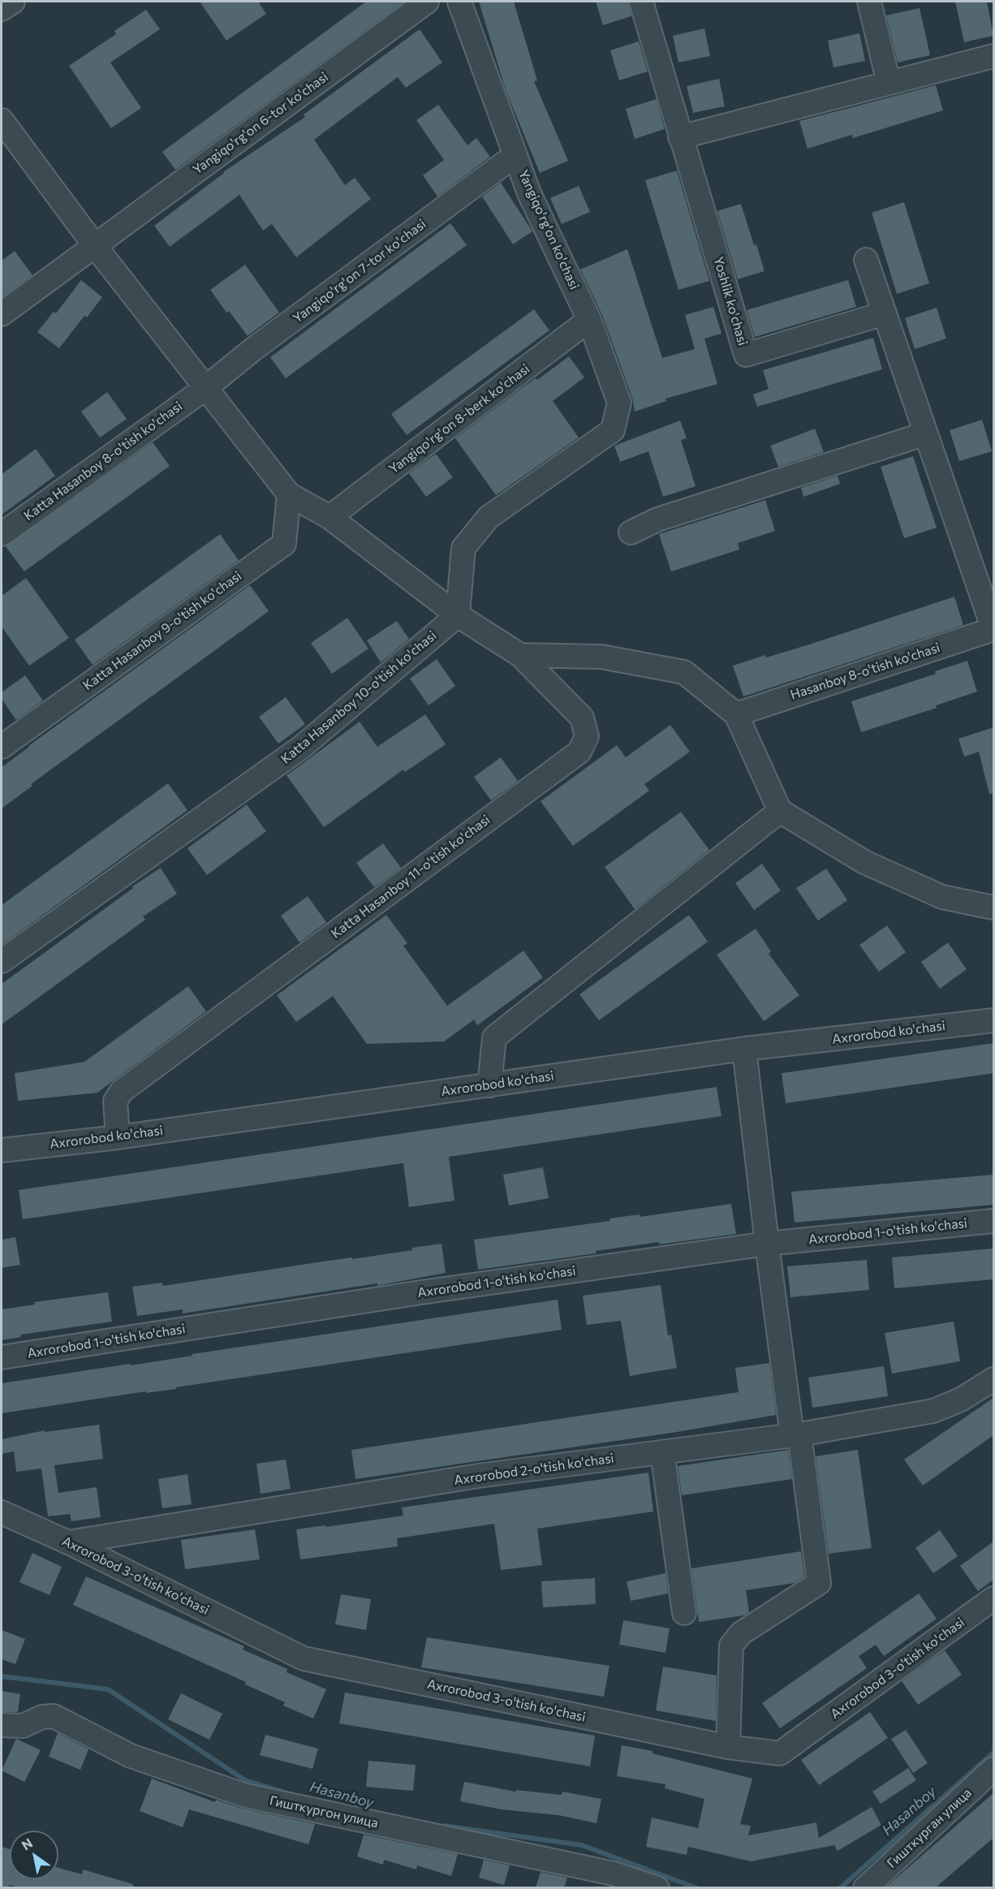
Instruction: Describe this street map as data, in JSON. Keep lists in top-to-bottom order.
{
  "streets": {
    "street": [
      "Yangiqo'rg'on 6-tor ko'chasi",
      "Yangiqo'rg'on ko'chasi",
      "Yangiqo'rg'on 7-tor ko'chasi",
      "Yoshlik ko'chasi",
      "Yangiqo'rg'on 8-berk ko'chasi",
      "Katta Hasanboy 8-o'tish ko'chasi",
      "Katta Hasanboy 9-o'tish ko'chasi",
      "Hasanboy 8-o'tish ko'chasi",
      "Katta Hasanboy 10-o'tish ko'chasi",
      "Katta Hasanboy 11-o'tish ko'chasi",
      "Axrorobod ko'chasi",
      "Axrorobod 1-o'tish ko'chasi",
      "Axrorobod 2-o'tish ko'chasi",
      "Axrorobod 3-o'tish ko'chasi",
      "Гишткургон улица",
      "Гишткурган улица"
    ]
  },
  "crossings": [
    ["Yangiqo'rg'on ko'chasi", "Yangiqo'rg'on 7-tor ko'chasi"],
    ["Yangiqo'rg'on ko'chasi", "Yangiqo'rg'on 8-berk ko'chasi"],
    ["Yangiqo'rg'on ko'chasi", "Katta Hasanboy 10-o'tish ko'chasi"],
    ["Yangiqo'rg'on ko'chasi", "Katta Hasanboy 11-o'tish ko'chasi"],
    ["Yangiqo'rg'on 7-tor ko'chasi", "Katta Hasanboy 8-o'tish ko'chasi"],
    ["Yangiqo'rg'on 8-berk ko'chasi", "Katta Hasanboy 11-o'tish ko'chasi"],
    ["Katta Hasanboy 9-o'tish ko'chasi", "Katta Hasanboy 11-o'tish ko'chasi"],
    ["Katta Hasanboy 10-o'tish ko'chasi", "Katta Hasanboy 11-o'tish ko'chasi"],
    ["Katta Hasanboy 11-o'tish ko'chasi", "Axrorobod ko'chasi"],
    ["Axrorobod 2-o'tish ko'chasi", "Axrorobod 3-o'tish ko'chasi"]
  ],
  "water": ["Hasanboy"],
  "north": "top left"
}
